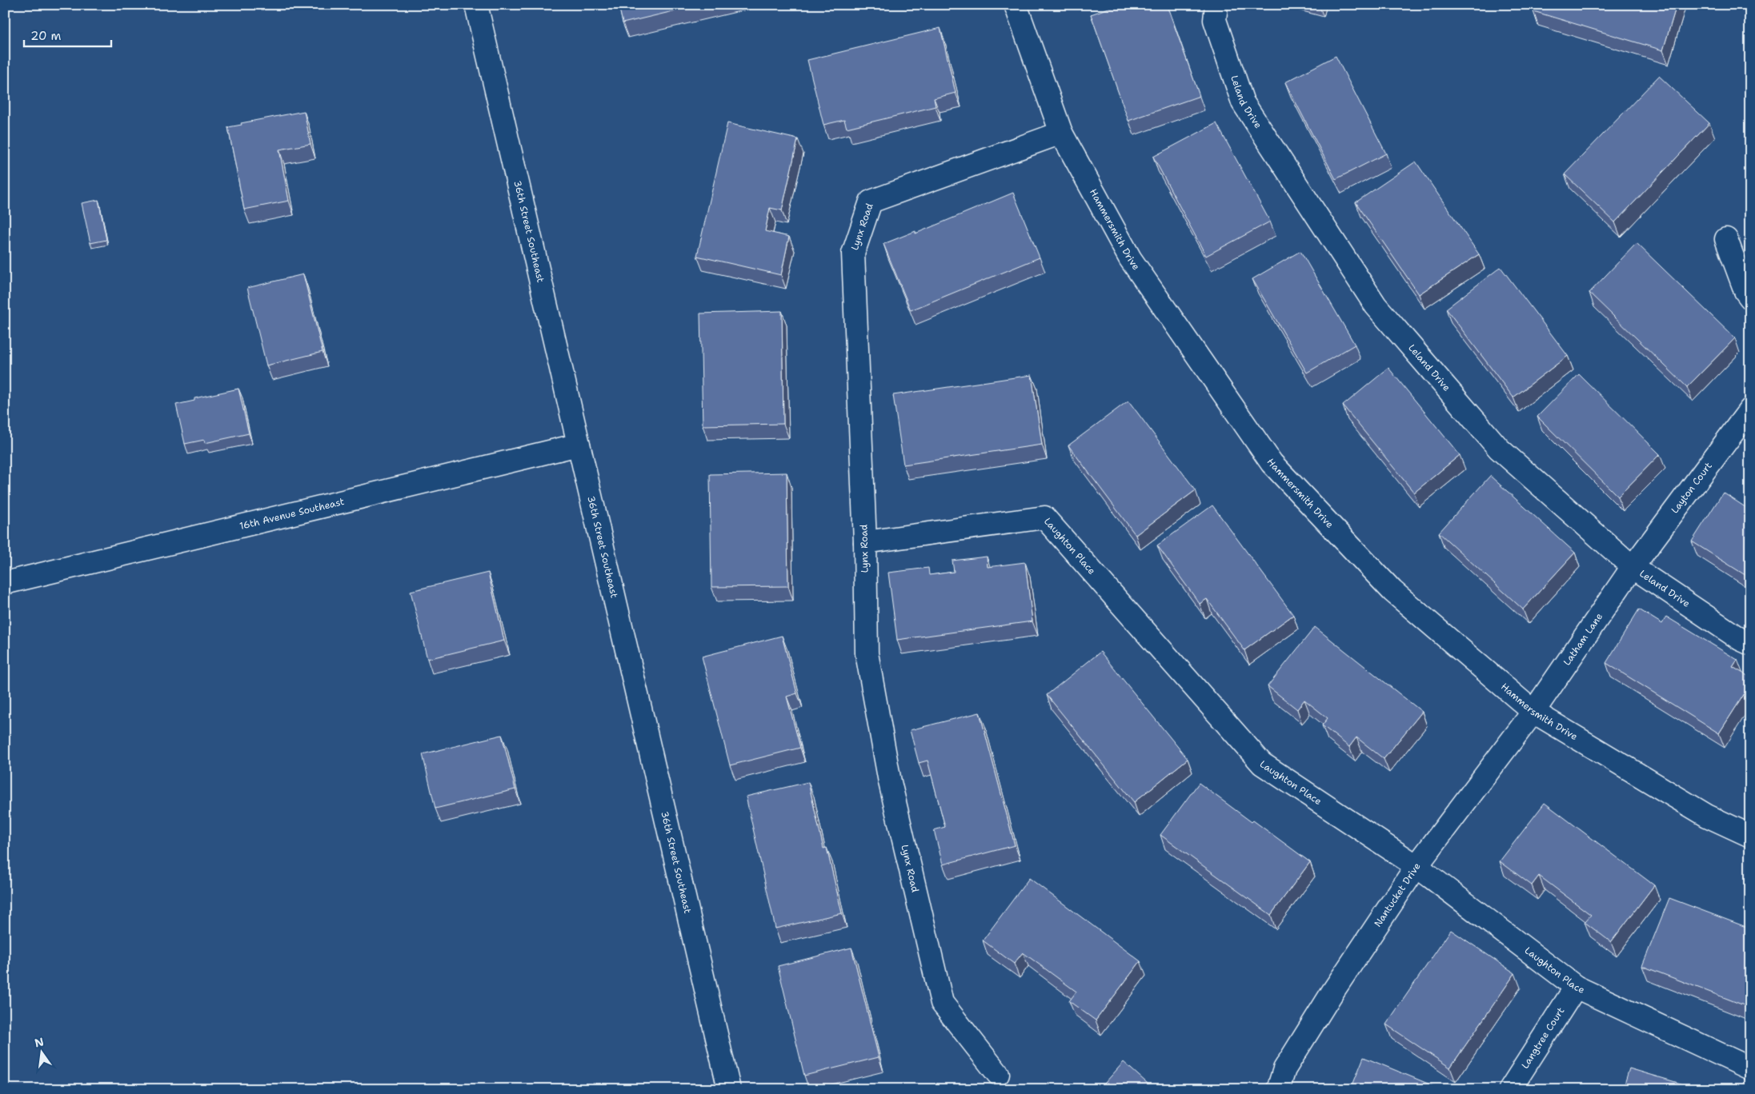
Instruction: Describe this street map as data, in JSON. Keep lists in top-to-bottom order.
{
  "streets": {
    "street": [
      "Leland Drive",
      "Lynx Road",
      "Hammersmith Drive",
      "36th Street Southeast",
      "Layton Court",
      "16th Avenue Southeast",
      "Laughton Place",
      "Latham Lane",
      "Nantucket Drive",
      "Langtree Court"
    ]
  },
  "crossings": [
    ["Leland Drive", "Layton Court"],
    ["Leland Drive", "Latham Lane"],
    ["Lynx Road", "Hammersmith Drive"],
    ["Lynx Road", "Laughton Place"],
    ["Hammersmith Drive", "Latham Lane"],
    ["Hammersmith Drive", "Nantucket Drive"],
    ["36th Street Southeast", "16th Avenue Southeast"],
    ["Layton Court", "Latham Lane"],
    ["Laughton Place", "Nantucket Drive"],
    ["Laughton Place", "Langtree Court"],
    ["Latham Lane", "Nantucket Drive"]
  ],
  "scale_bar": "20 m",
  "north": "top"
}
